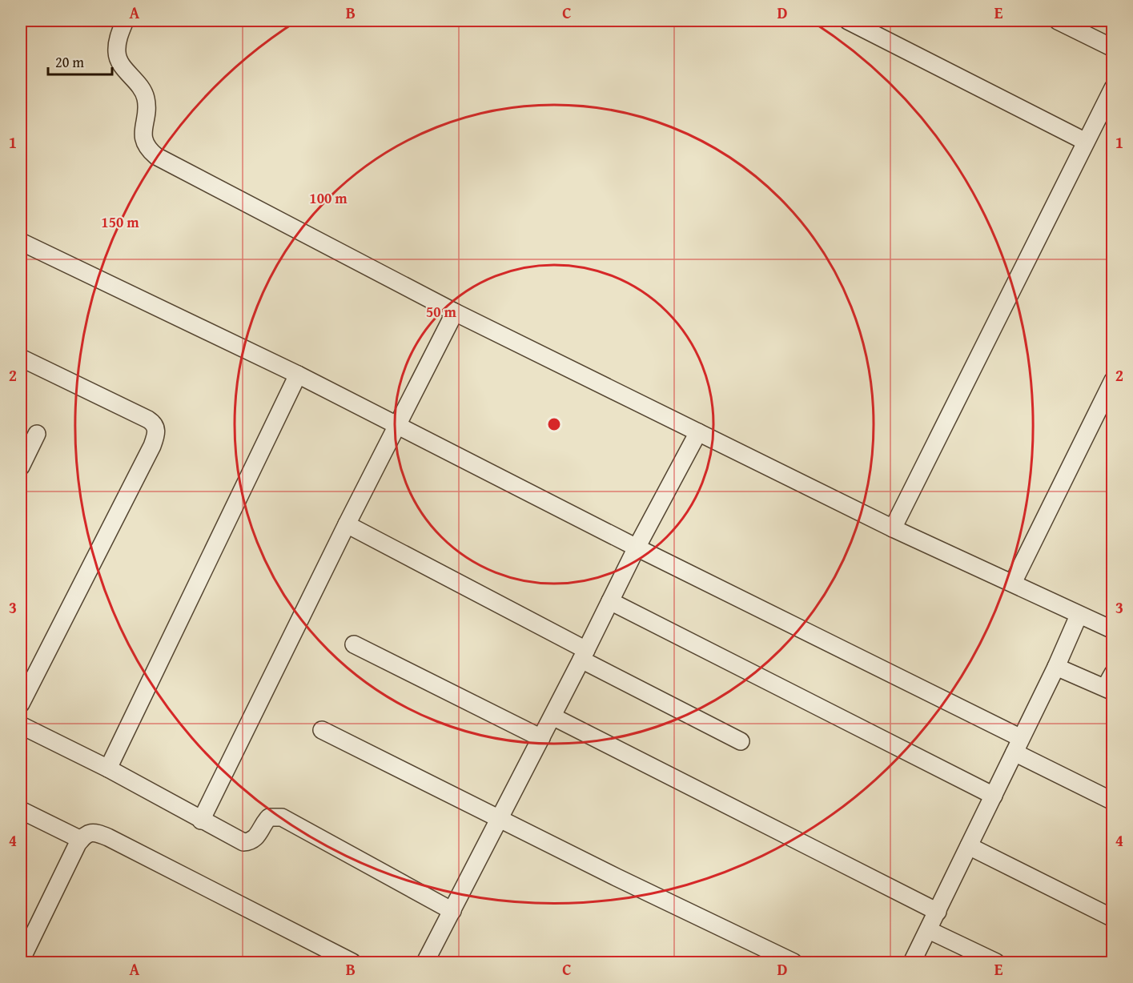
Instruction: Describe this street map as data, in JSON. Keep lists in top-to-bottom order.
{
  "scale_bar": "20 m",
  "grid": {
    "columns": [
      "A",
      "B",
      "C",
      "D",
      "E"
    ],
    "rows": [
      "1",
      "2",
      "3",
      "4"
    ]
  },
  "rings": ["100 m", "150 m", "50 m"]
}
